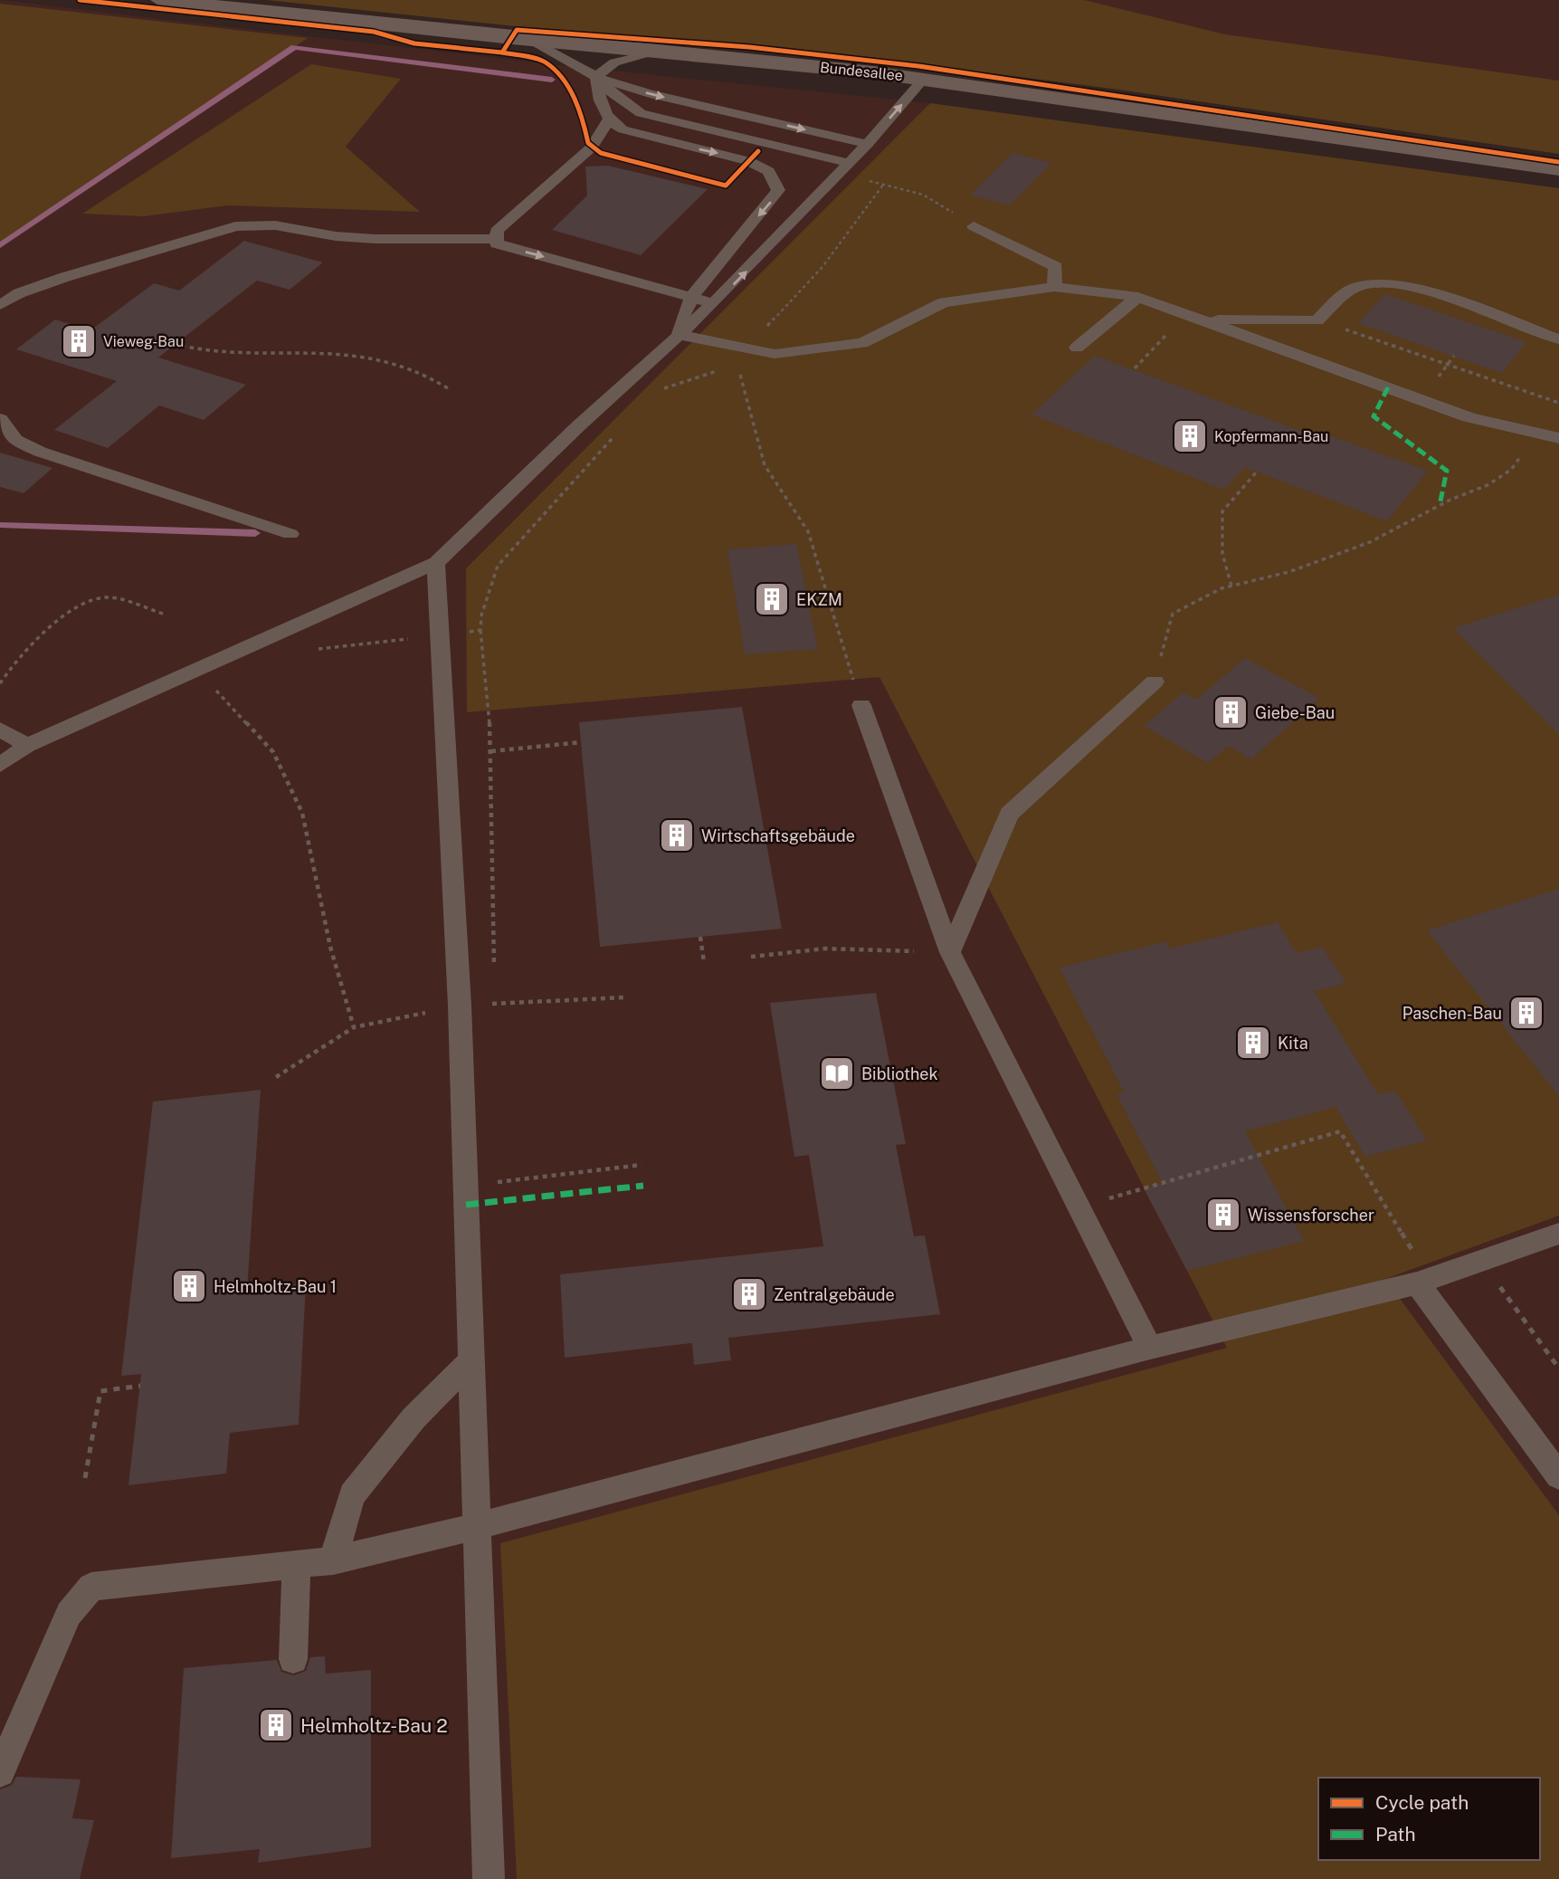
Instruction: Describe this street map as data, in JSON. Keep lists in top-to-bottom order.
{
  "streets": {
    "main road": ["Bundesallee"]
  },
  "places": {
    "building": [
      "Vieweg-Bau",
      "Kopfermann-Bau",
      "EKZM",
      "Giebe-Bau",
      "Wirtschaftsgebäude",
      "Paschen-Bau",
      "Kita",
      "Wissensforscher",
      "Helmholtz-Bau 1",
      "Zentralgebäude",
      "Helmholtz-Bau 2"
    ],
    "library": ["Bibliothek"]
  },
  "legend": ["Cycle path", "Path"]
}
